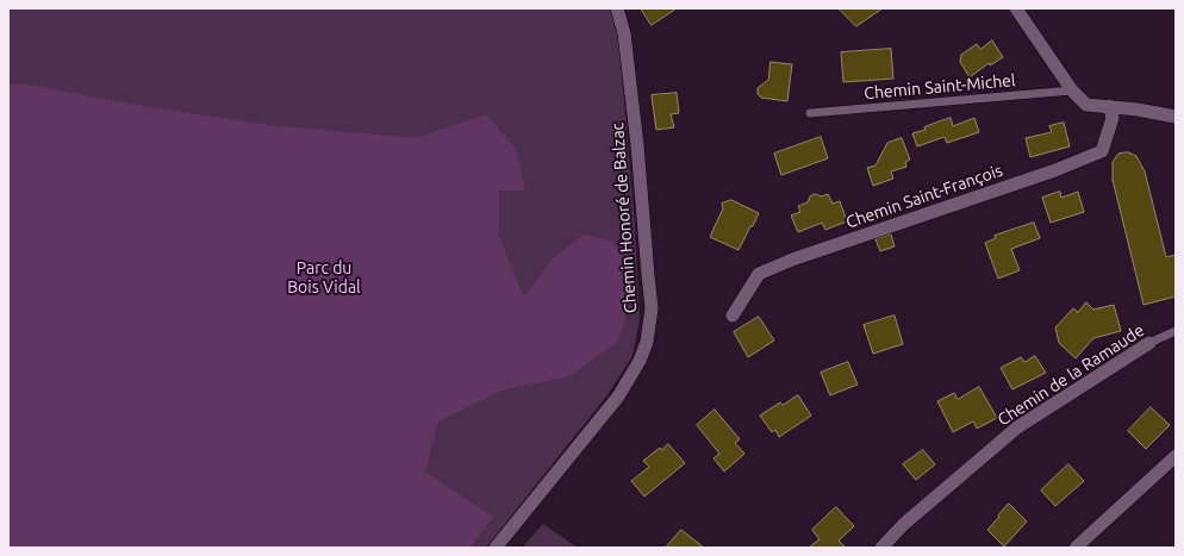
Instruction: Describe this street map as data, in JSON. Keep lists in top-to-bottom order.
{
  "streets": {
    "street": ["Chemin Saint-François", "Chemin Honoré de Balzac", "Chemin de la Ramaude"],
    "lane": ["Chemin Saint-Michel"]
  },
  "parks": ["Parc du Bois Vidal"]
}
